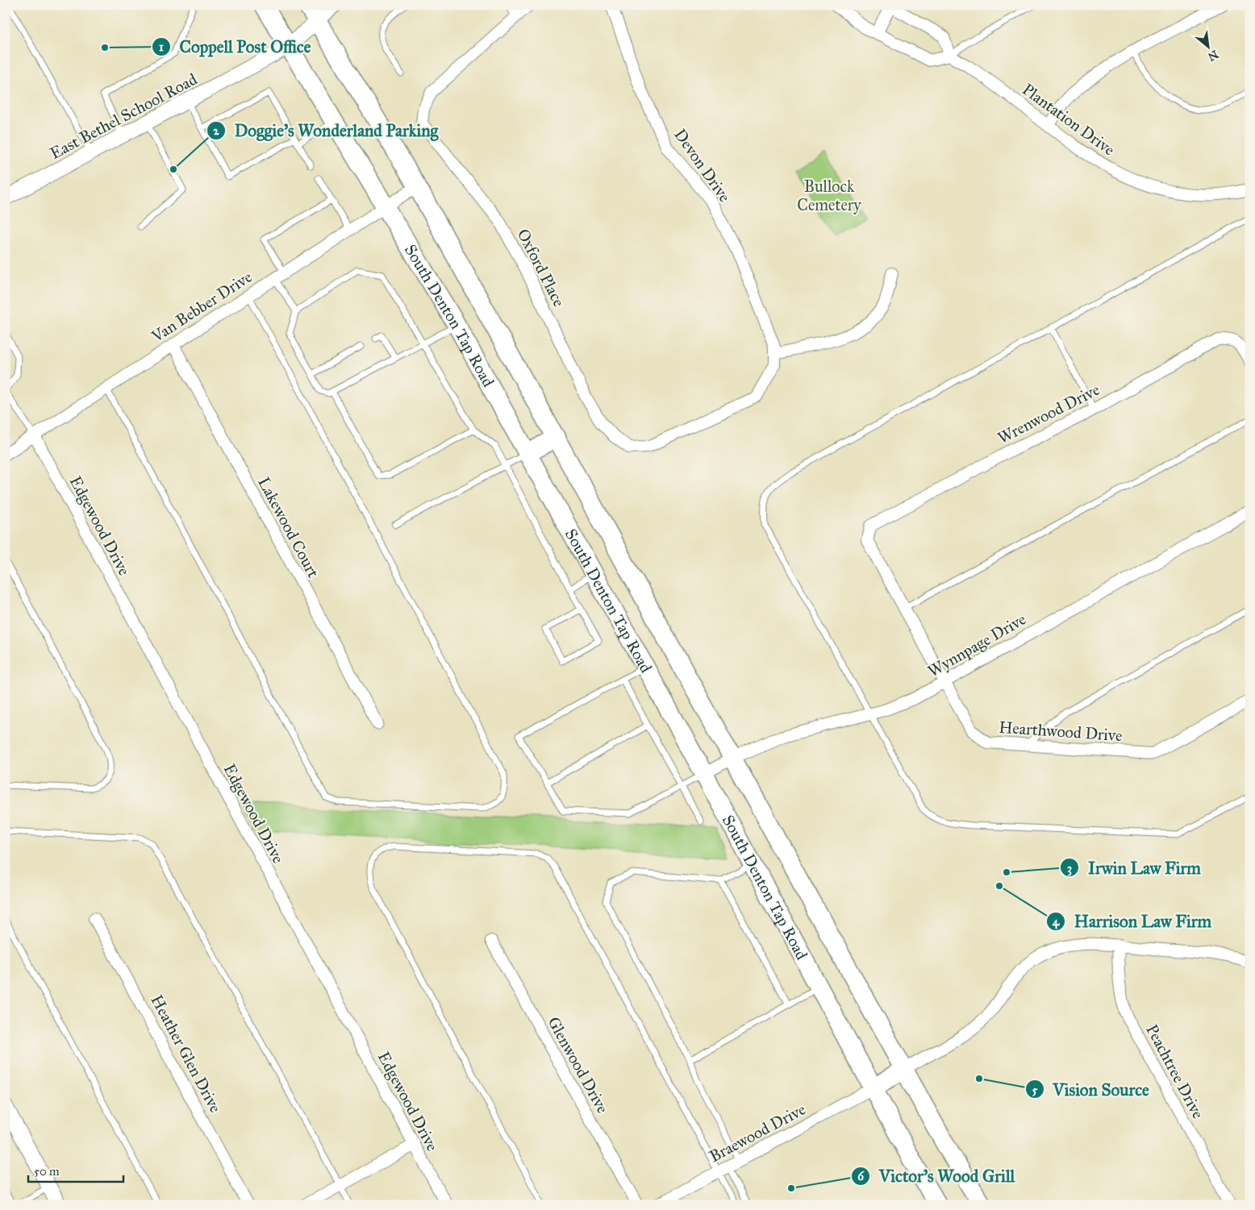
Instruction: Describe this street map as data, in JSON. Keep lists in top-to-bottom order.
{
  "streets": {
    "main road": ["South Denton Tap Road"],
    "street": [
      "East Bethel School Road",
      "Plantation Drive",
      "Devon Drive",
      "Oxford Place",
      "Van Bebber Drive",
      "Wrenwood Drive",
      "Edgewood Drive",
      "Lakewood Court",
      "Wynnpage Drive",
      "Hearthwood Drive",
      "Heather Glen Drive",
      "Glenwood Drive",
      "Peachtree Drive",
      "Braewood Drive"
    ]
  },
  "crossings": [
    ["East Bethel School Road", "South Denton Tap Road"],
    ["Devon Drive", "Oxford Place"],
    ["Van Bebber Drive", "South Denton Tap Road"],
    ["Van Bebber Drive", "Edgewood Drive"],
    ["Van Bebber Drive", "Lakewood Court"],
    ["South Denton Tap Road", "Wynnpage Drive"],
    ["South Denton Tap Road", "Braewood Drive"],
    ["Wrenwood Drive", "Hearthwood Drive"],
    ["Wynnpage Drive", "Hearthwood Drive"]
  ],
  "parks": ["Bullock Cemetery"],
  "places": [
    "Coppell Post Office",
    "Doggie's Wonderland Parking",
    "Irwin Law Firm",
    "Harrison Law Firm",
    "Vision Source",
    "Victor's Wood Grill"
  ],
  "scale_bar": "50 m",
  "north": "bottom right"
}
